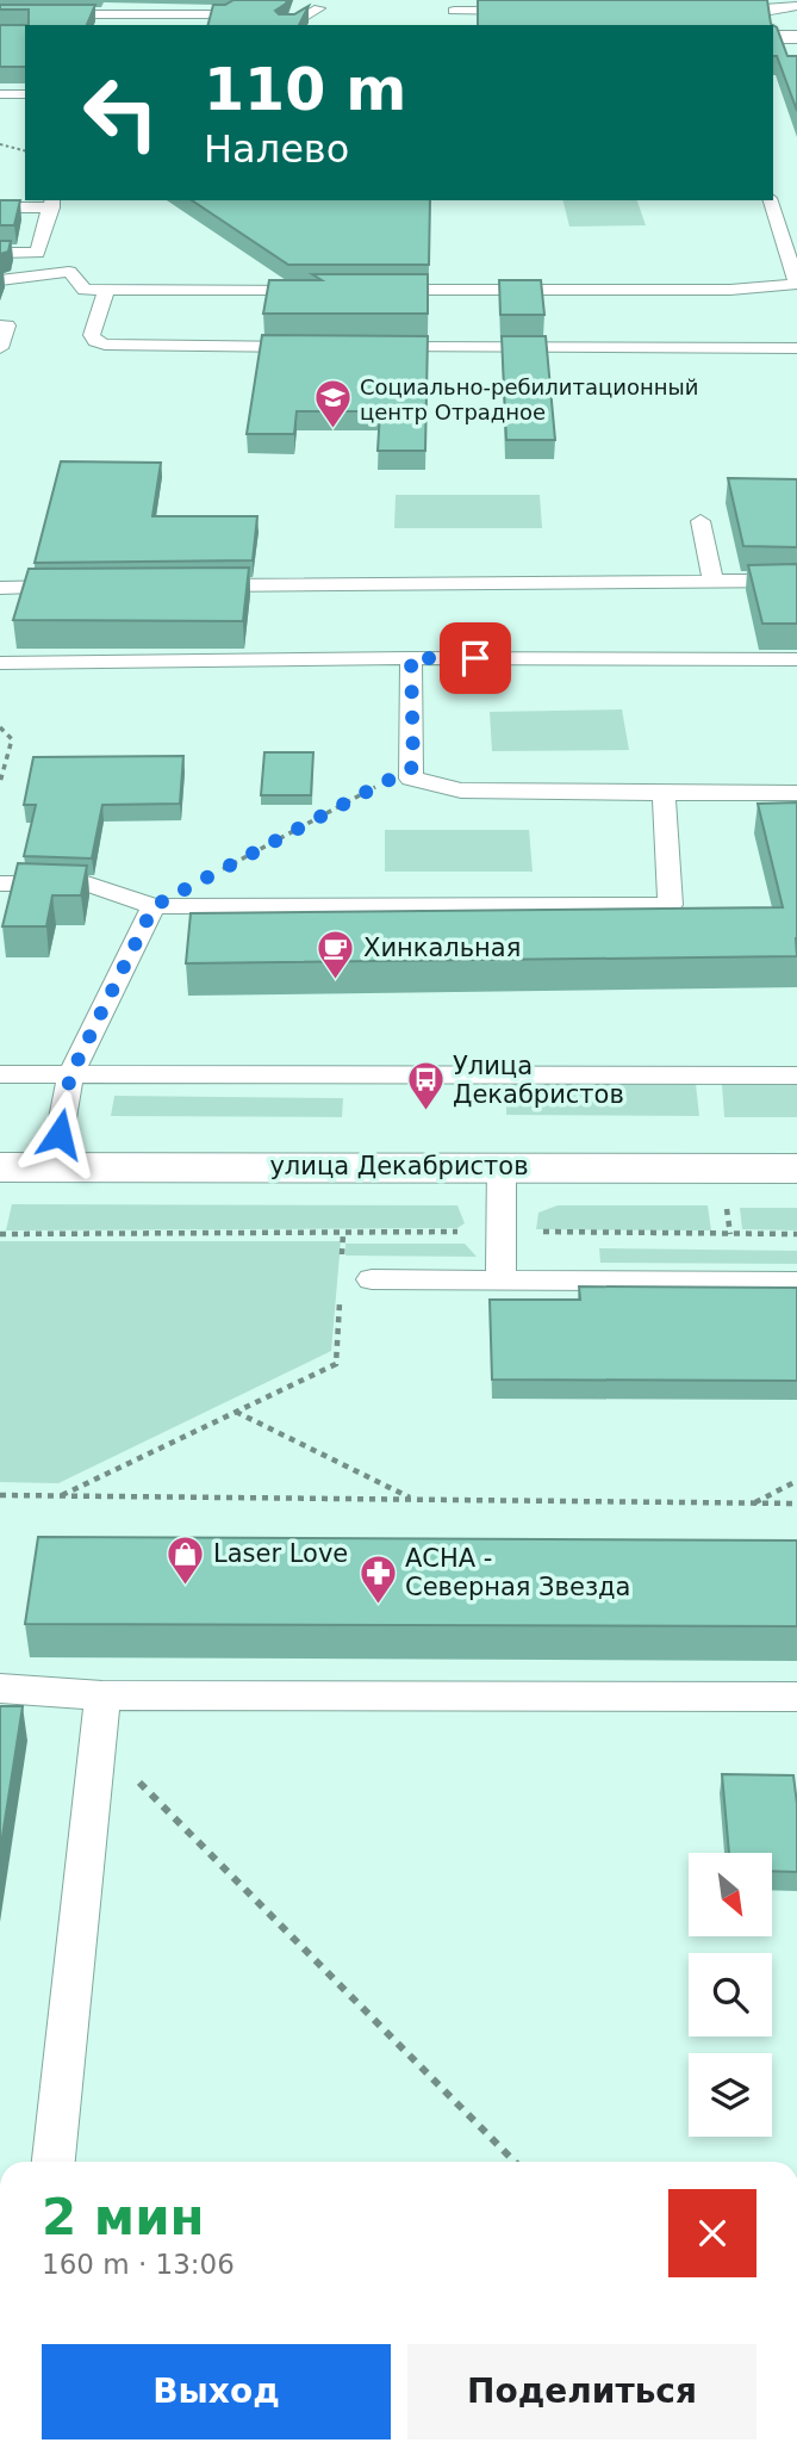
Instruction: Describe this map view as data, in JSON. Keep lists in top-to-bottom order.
{
  "streets": {
    "main road": ["улица Декабристов"]
  },
  "places": {
    "school or university": ["Социально-ребилитационный центр Отрадное"],
    "cafe": ["Хинкальная"],
    "bus stop": ["Улица Декабристов"],
    "shop": ["Laser Love"],
    "pharmacy": ["АСНА - Северная Звезда"]
  },
  "north": "bottom right",
  "page": {
    "turn": ["110 m", "Налево"],
    "heading": ["2 мин", "160 m · 13:06"],
    "buttons": ["Выход", "Поделиться"]
  }
}
